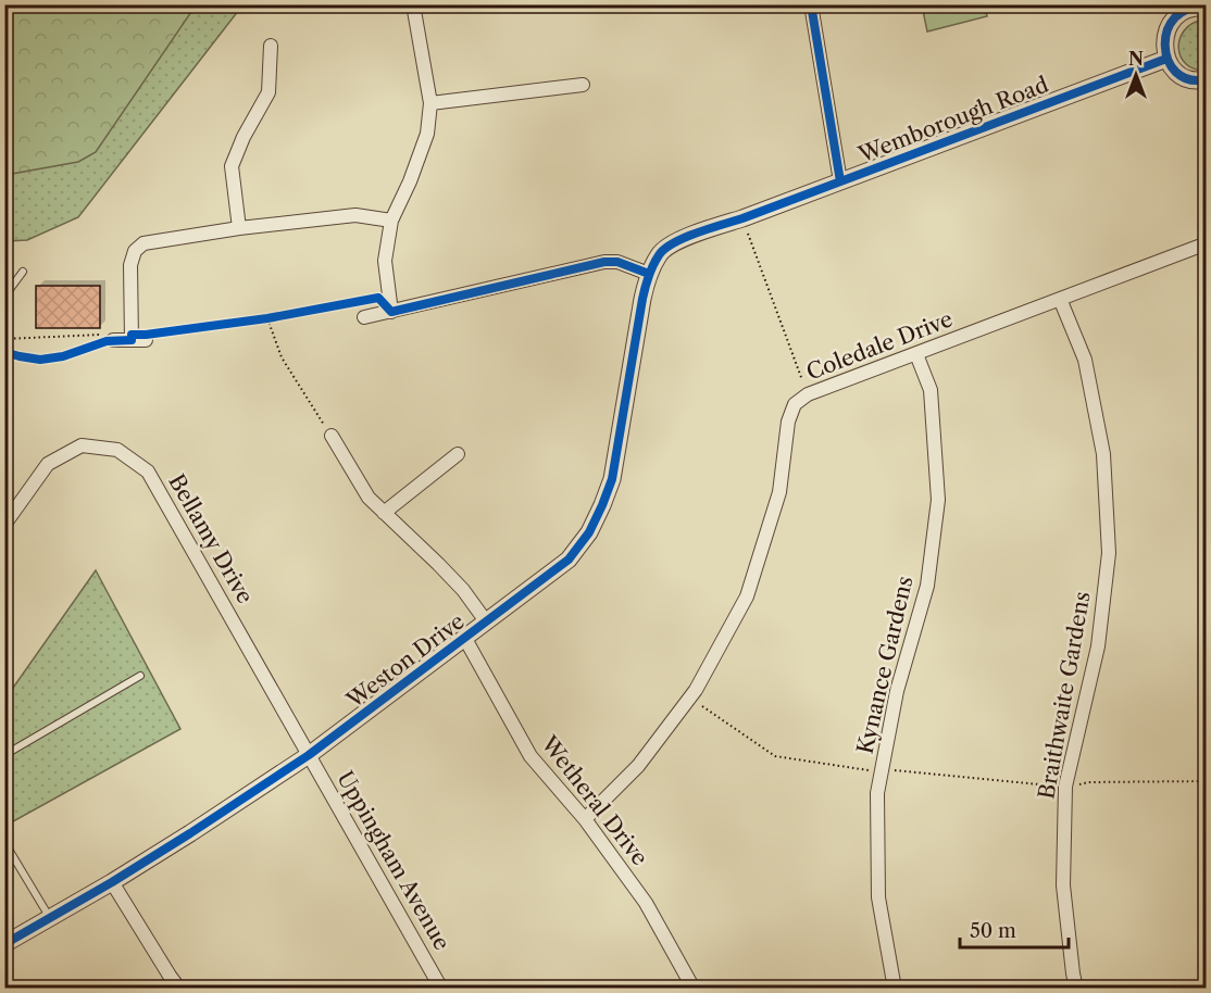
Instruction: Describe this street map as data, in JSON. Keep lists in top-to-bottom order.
{
  "streets": {
    "street": [
      "Wemborough Road",
      "Coledale Drive",
      "Bellamy Drive",
      "Weston Drive",
      "Kynance Gardens",
      "Braithwaite Gardens",
      "Wetheral Drive",
      "Uppingham Avenue"
    ]
  },
  "crossings": [
    ["Wemborough Road", "Weston Drive"],
    ["Coledale Drive", "Kynance Gardens"],
    ["Coledale Drive", "Braithwaite Gardens"],
    ["Coledale Drive", "Wetheral Drive"],
    ["Bellamy Drive", "Weston Drive"],
    ["Bellamy Drive", "Uppingham Avenue"],
    ["Weston Drive", "Wetheral Drive"],
    ["Weston Drive", "Uppingham Avenue"]
  ],
  "scale_bar": "50 m",
  "north": "top"
}
